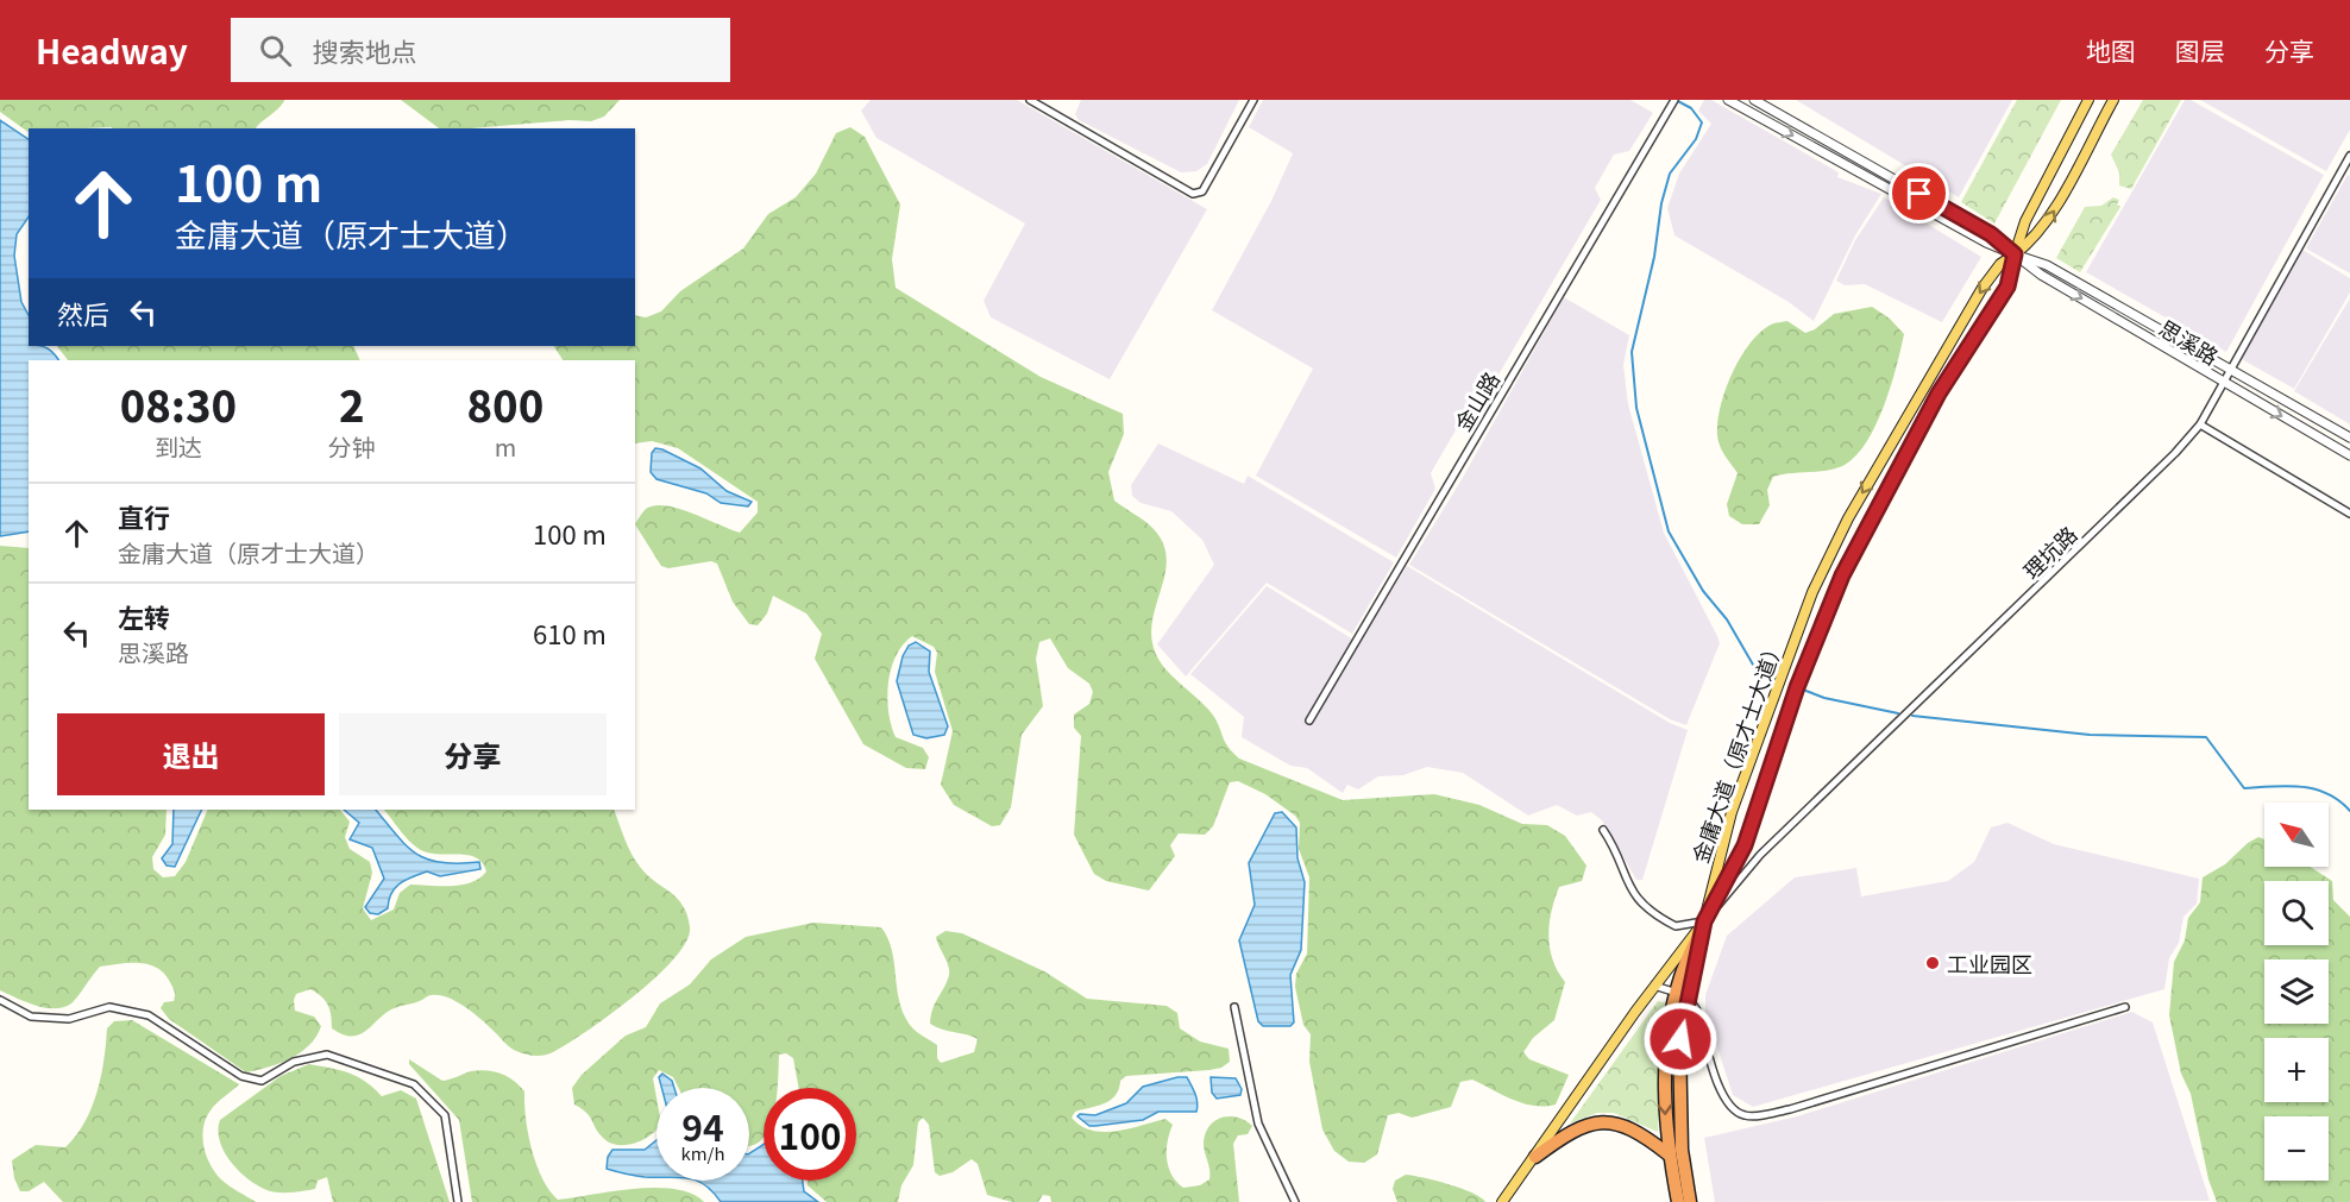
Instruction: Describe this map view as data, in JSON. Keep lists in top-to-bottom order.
{
  "streets": {
    "main road": ["金庸大道（原才士大道）"],
    "street": ["思溪路", "金山路", "理坑路"]
  },
  "crossings": [
    ["思溪路", "理坑路"],
    ["思溪路", "金庸大道（原才士大道）"],
    ["理坑路", "金庸大道（原才士大道）"]
  ],
  "places": ["工业园区"],
  "north": "top left",
  "page": {
    "header": "Headway",
    "search": "搜索地点",
    "nav": ["地图", "图层", "分享"],
    "turn": ["100 m", "金庸大道（原才士大道）"],
    "then": "然后",
    "eta": [
      "08:30",
      "到达",
      "2",
      "分钟",
      "800",
      "m"
    ],
    "list": [
      {
        "name": "直行",
        "note": "金庸大道（原才士大道）",
        "value": "100 m"
      },
      {
        "name": "左转",
        "note": "思溪路",
        "value": "610 m"
      }
    ],
    "buttons": ["退出", "分享"],
    "map_buttons": ["+", "−"],
    "speed": "94 km/h",
    "limit": "100"
  }
}
